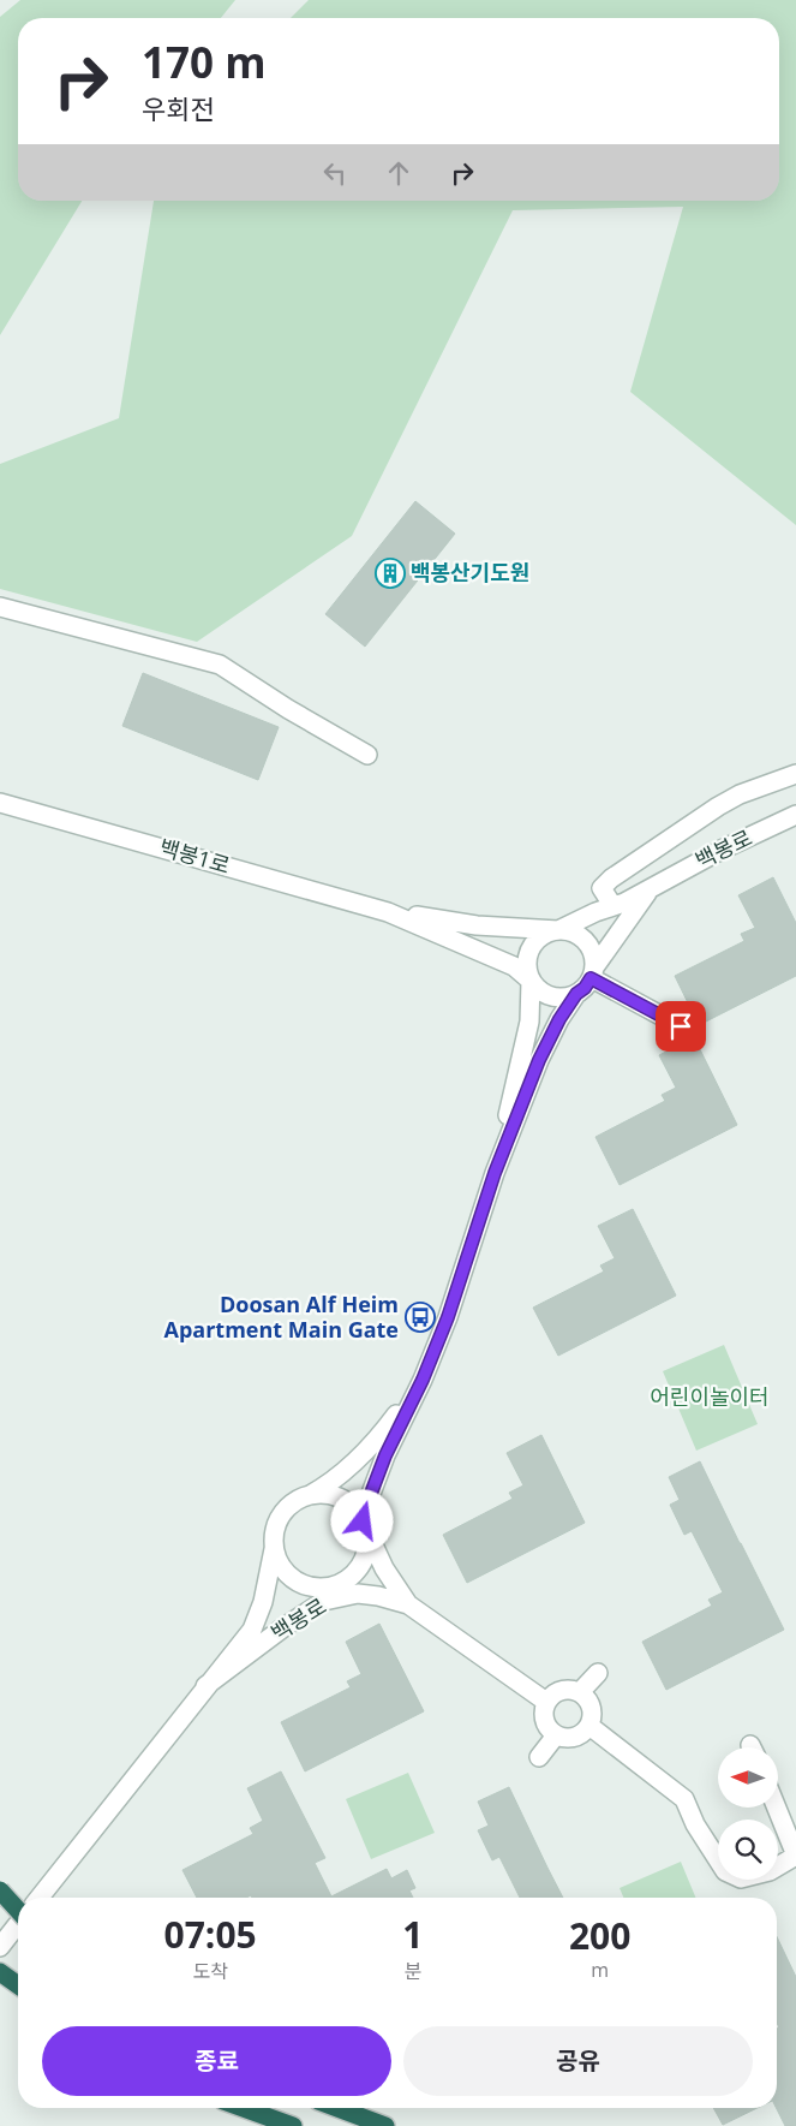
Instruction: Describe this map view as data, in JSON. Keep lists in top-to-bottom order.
{
  "streets": {
    "street": ["백봉로", "백봉1로"]
  },
  "crossings": [
    ["백봉로", "백봉1로"]
  ],
  "parks": ["어린이놀이터"],
  "places": {
    "building": ["백봉산기도원"],
    "bus stop": ["Doosan Alf Heim Apartment Main Gate"]
  },
  "north": "left",
  "page": {
    "turn": ["170 m", "우회전"],
    "eta": [
      "07:05",
      "도착",
      "1",
      "분",
      "200",
      "m"
    ],
    "buttons": ["종료", "공유"]
  }
}
